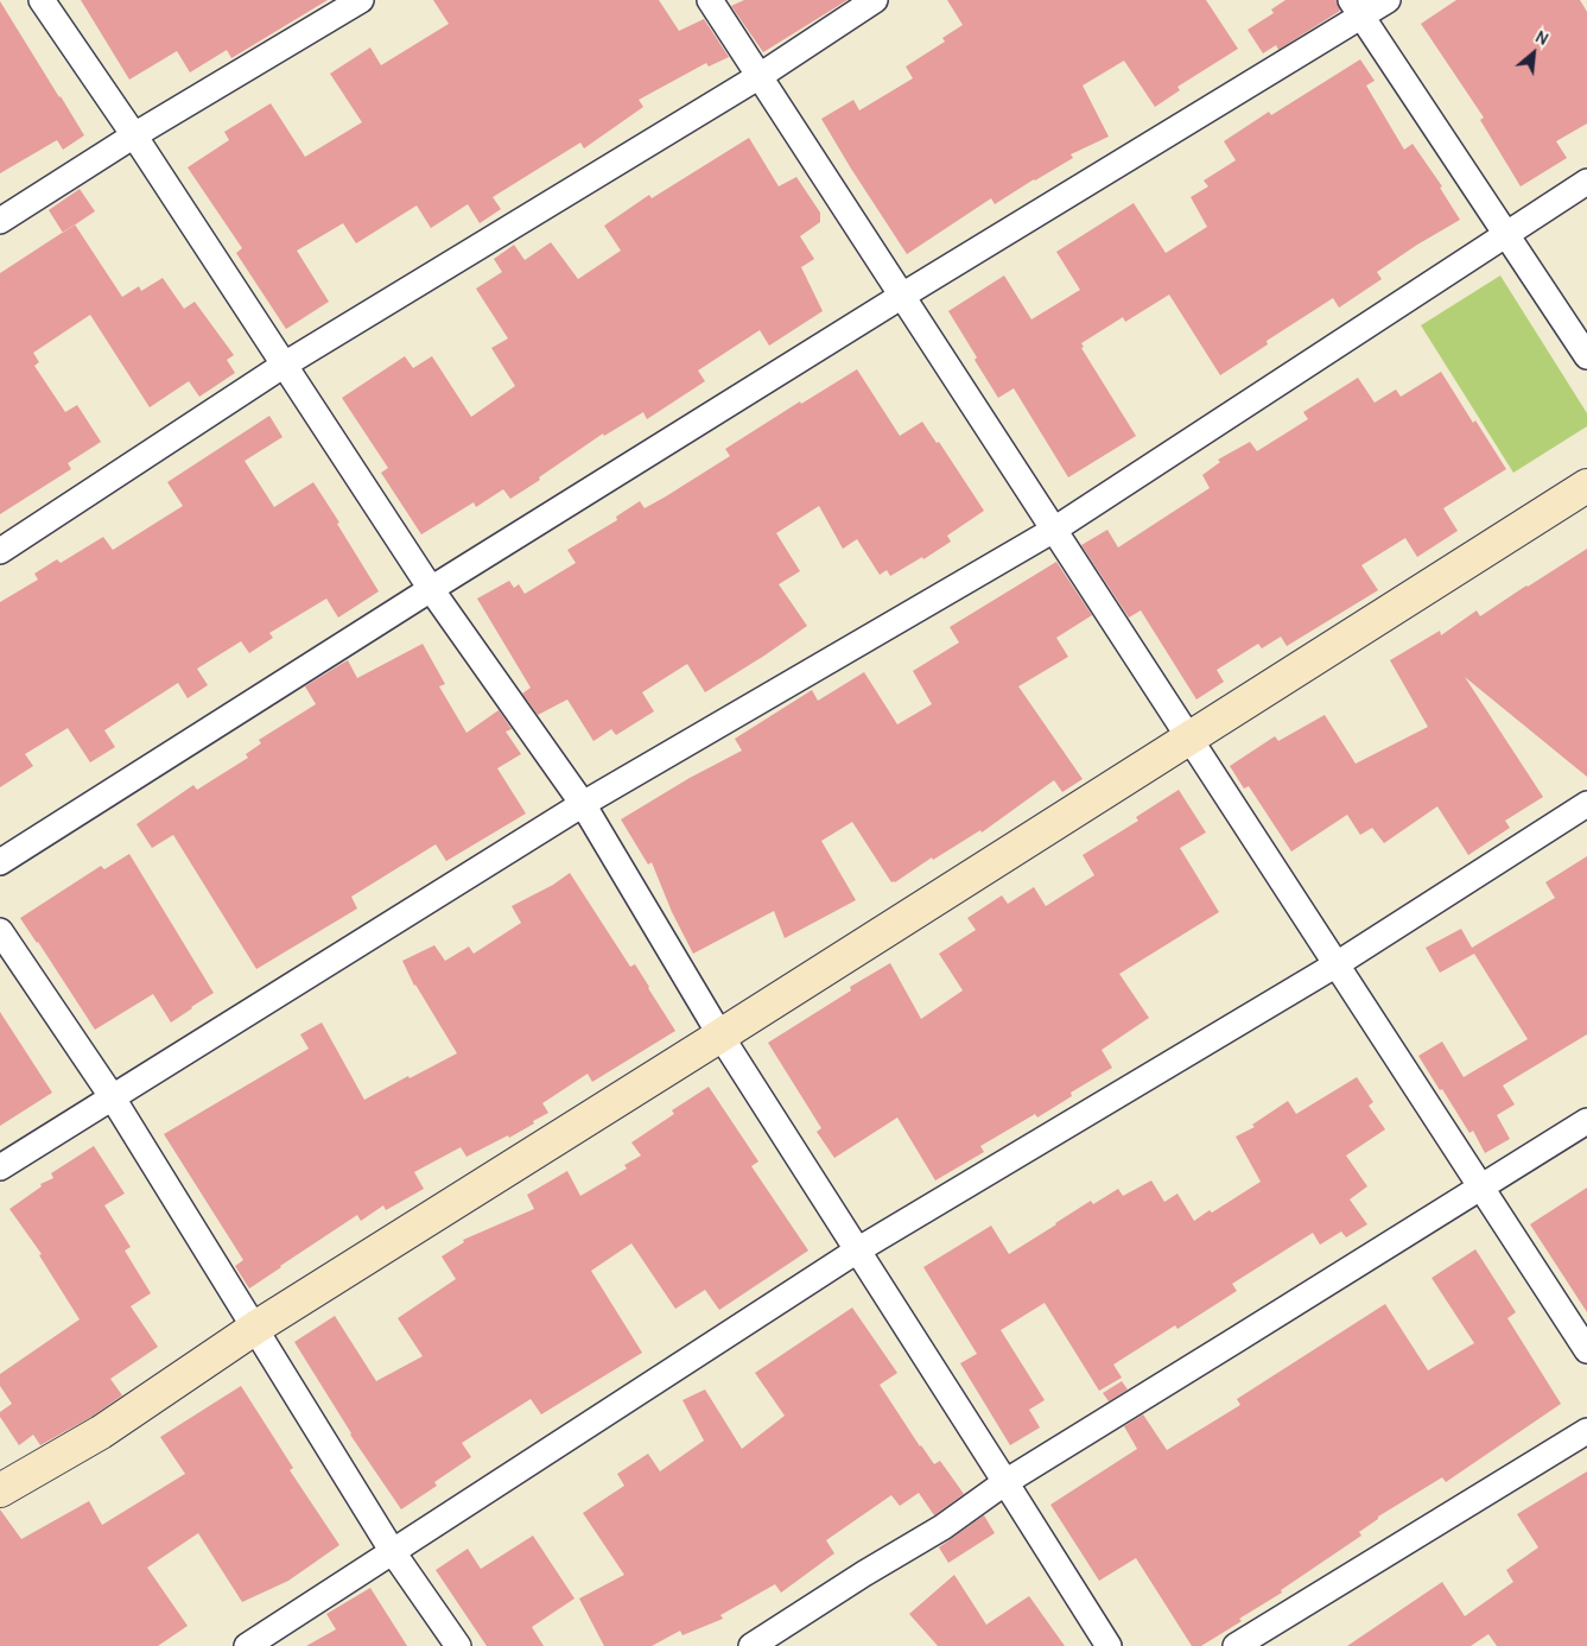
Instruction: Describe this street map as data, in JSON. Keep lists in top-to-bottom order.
{
  "north": "top right"
}
